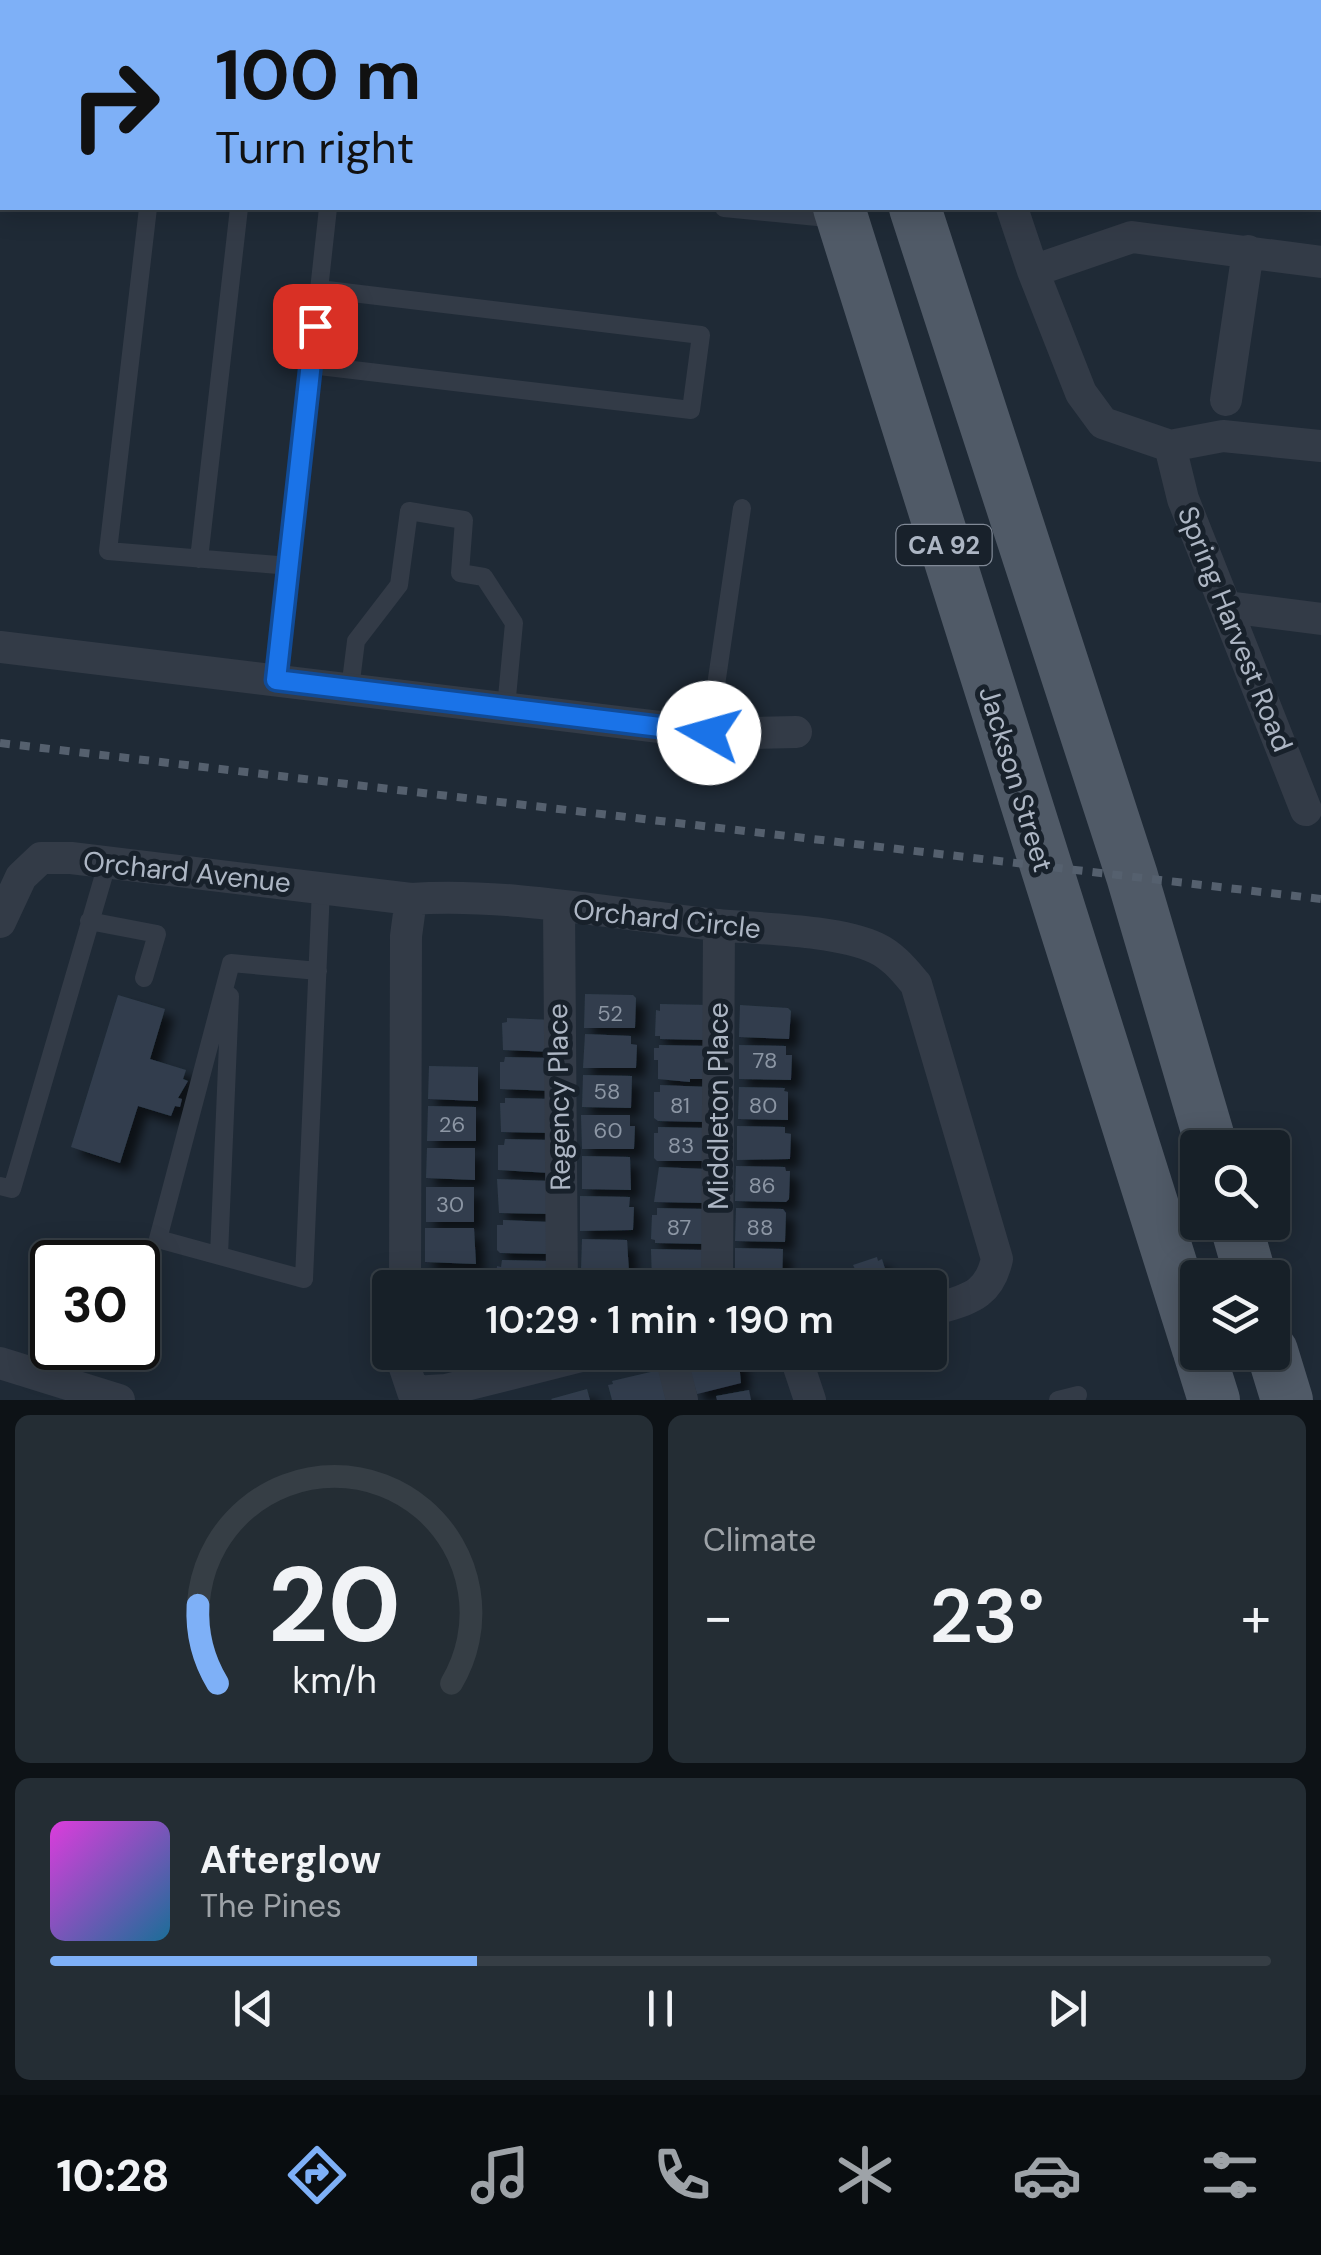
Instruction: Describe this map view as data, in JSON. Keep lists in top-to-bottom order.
{
  "streets": {
    "main road": ["CA 92", "Jackson Street"],
    "street": [
      "Spring Harvest Road",
      "Orchard Avenue",
      "Orchard Circle",
      "Regency Place",
      "Middleton Place"
    ]
  },
  "crossings": [
    ["Orchard Avenue", "Orchard Circle"],
    ["Orchard Circle", "Regency Place"],
    ["Orchard Circle", "Middleton Place"]
  ],
  "house_numbers": [
    "52",
    "78",
    "58",
    "81",
    "80",
    "26",
    "60",
    "83",
    "86",
    "30",
    "87",
    "88"
  ],
  "page": {
    "turn": ["100 m", "Turn right"],
    "limit": "30",
    "trip": "10:29 · 1 min · 190 m",
    "tile": "Climate",
    "heat": ["−", "23°", "+"],
    "song": ["Afterglow", "The Pines"],
    "tabs": "10:28",
    "gauge": ["20", "km/h"]
  }
}
